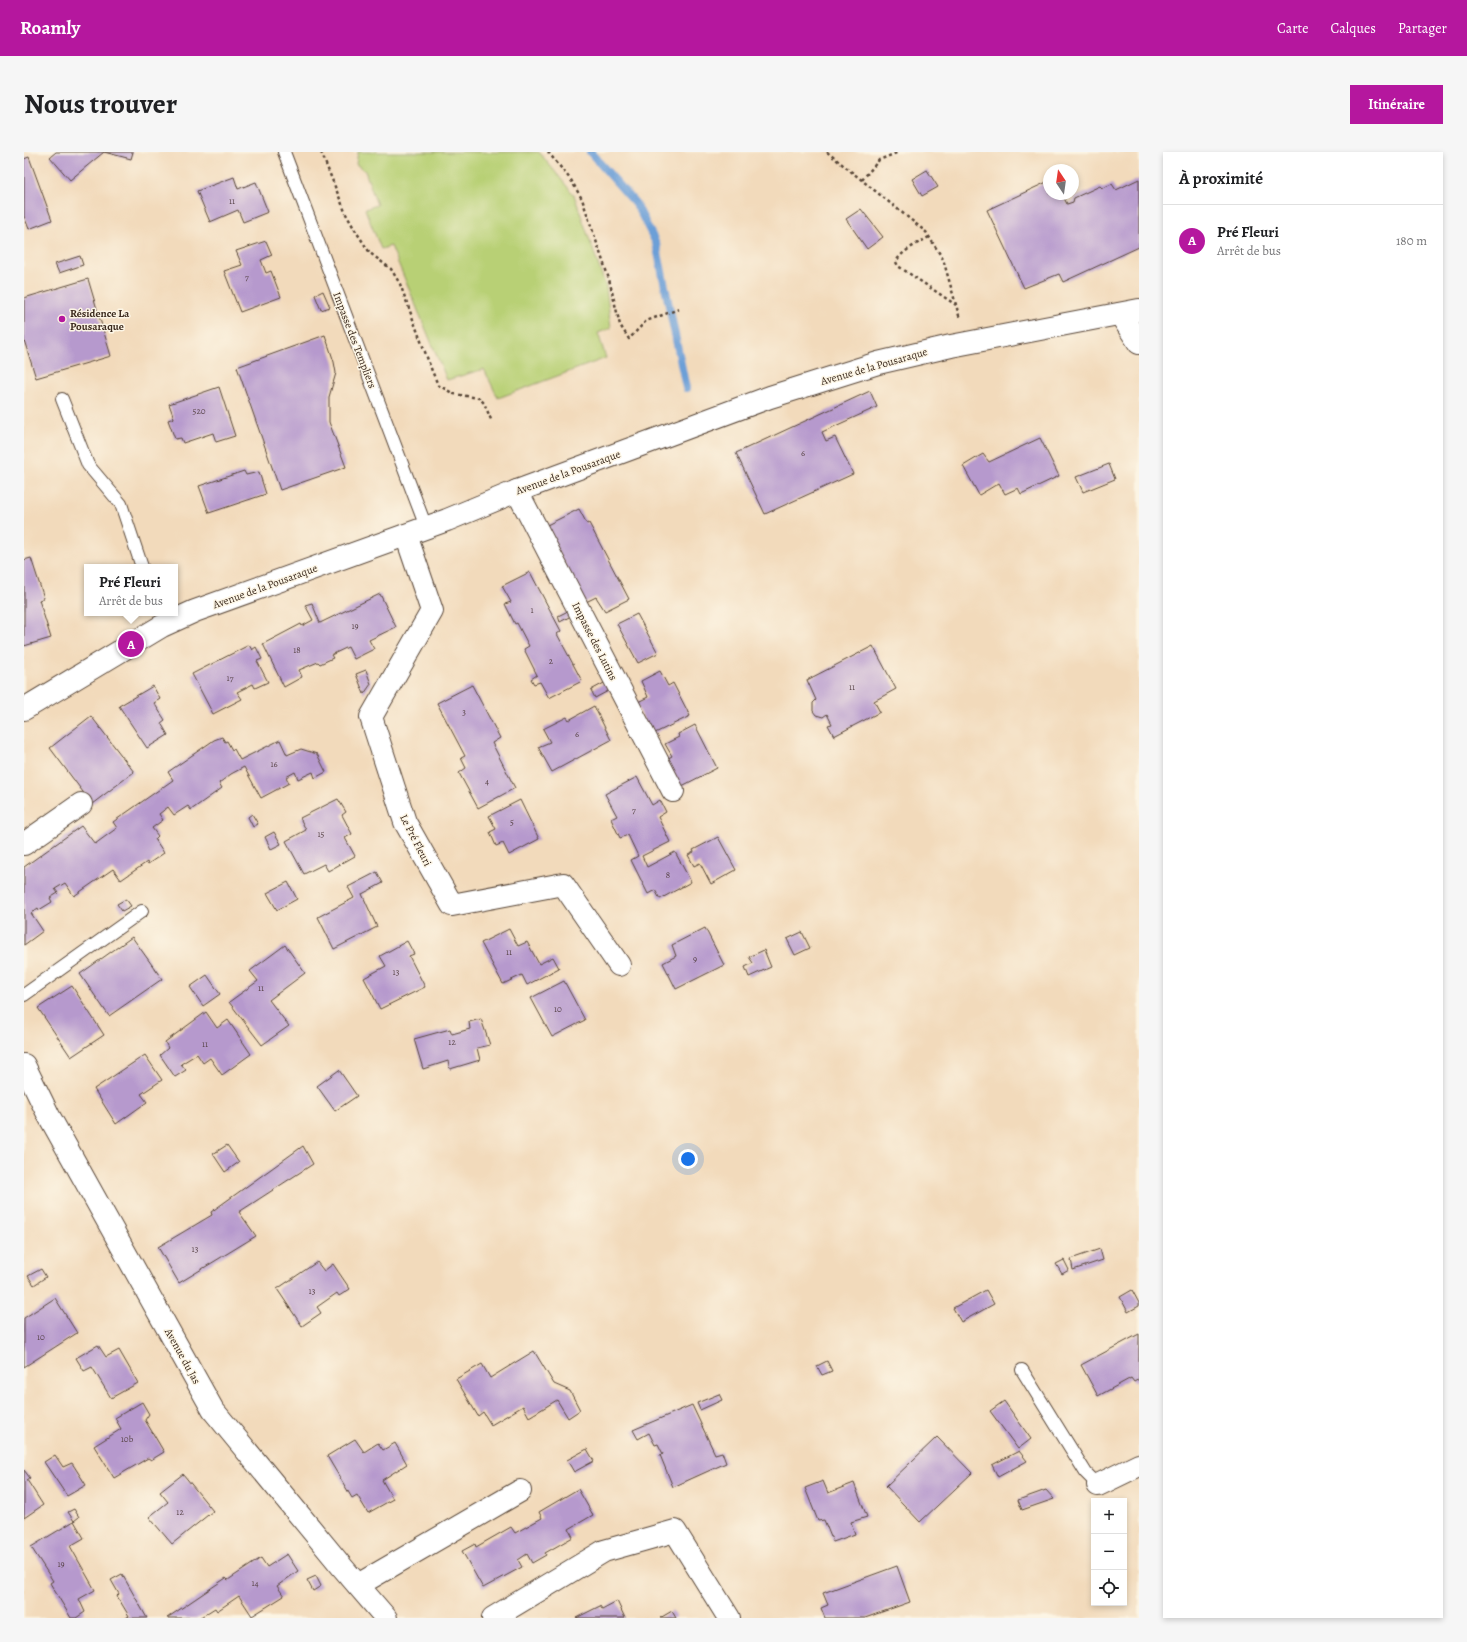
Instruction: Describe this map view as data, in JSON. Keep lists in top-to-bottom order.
{
  "streets": {
    "street": [
      "Avenue de la Pousaraque",
      "Impasse des Lutins",
      "Le Pré Fleuri",
      "Avenue du Jas"
    ],
    "lane": ["Impasse des Templiers"]
  },
  "crossings": [
    ["Impasse des Templiers", "Avenue de la Pousaraque"],
    ["Avenue de la Pousaraque", "Impasse des Lutins"],
    ["Avenue de la Pousaraque", "Le Pré Fleuri"]
  ],
  "places": ["Résidence La Pousaraque"],
  "house_numbers": [
    "11",
    "7",
    "520",
    "6",
    "1",
    "19",
    "18",
    "2",
    "17",
    "11",
    "3",
    "6",
    "16",
    "4",
    "7",
    "5",
    "15",
    "8",
    "11",
    "9",
    "13",
    "11",
    "10",
    "12",
    "11",
    "13",
    "13",
    "10",
    "10b",
    "12",
    "19",
    "14"
  ],
  "north": "top",
  "page": {
    "header": "Roamly",
    "nav": ["Carte", "Calques", "Partager"],
    "title": "Nous trouver",
    "buttons": "Itinéraire",
    "heading": "À proximité",
    "list": [
      {
        "mark": "A",
        "name": "Pré Fleuri",
        "note": "Arrêt de bus",
        "value": "180 m"
      }
    ],
    "popup": ["Pré Fleuri", "Arrêt de bus"],
    "pins": "A",
    "map_buttons": ["+", "−"]
  }
}
